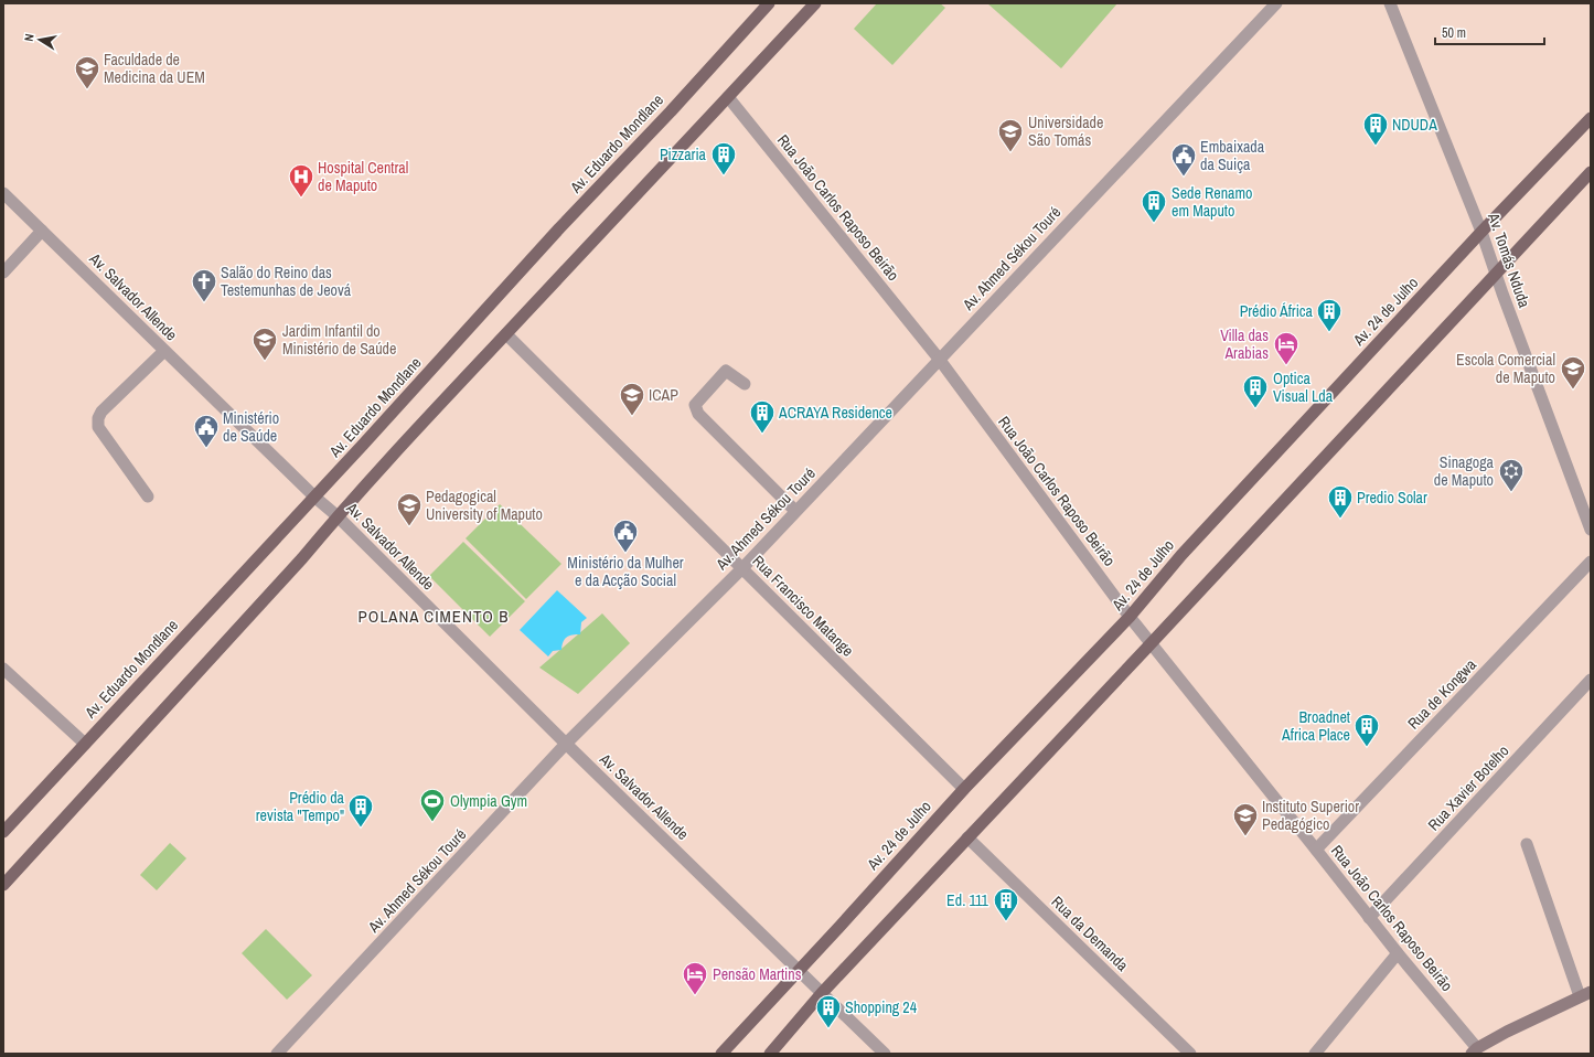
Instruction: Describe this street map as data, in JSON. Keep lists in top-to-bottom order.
{
  "streets": {
    "main road": ["Av. Eduardo Mondlane", "Av. 24 de Julho"],
    "street": [
      "Rua João Carlos Raposo Beirão",
      "Av. Ahmed Sékou Touré",
      "Av. Tomás Nduda",
      "Av. Salvador Allende",
      "Rua Francisco Matange",
      "Rua de Kongwa",
      "Rua Xavier Botelho",
      "Rua da Demanda"
    ]
  },
  "crossings": [
    ["Av. Eduardo Mondlane", "Av. Salvador Allende"],
    ["Rua João Carlos Raposo Beirão", "Av. Ahmed Sékou Touré"],
    ["Rua João Carlos Raposo Beirão", "Av. 24 de Julho"],
    ["Rua João Carlos Raposo Beirão", "Rua de Kongwa"],
    ["Rua João Carlos Raposo Beirão", "Rua Xavier Botelho"],
    ["Av. Ahmed Sékou Touré", "Av. Salvador Allende"],
    ["Av. Ahmed Sékou Touré", "Rua Francisco Matange"],
    ["Av. Tomás Nduda", "Av. 24 de Julho"],
    ["Av. Salvador Allende", "Av. 24 de Julho"],
    ["Av. 24 de Julho", "Rua Francisco Matange"]
  ],
  "districts": ["POLANA CIMENTO B"],
  "places": {
    "school or university": [
      "Faculdade de Medicina da UEM",
      "Universidade São Tomás",
      "Jardim Infantil do Ministério de Saúde",
      "Escola Comercial de Maputo",
      "ICAP",
      "Pedagogical University of Maputo",
      "Instituto Superior Pedagógico"
    ],
    "building": [
      "NDUDA",
      "Pizzaria",
      "Sede Renamo em Maputo",
      "Prédio África",
      "Optica Visual Lda",
      "ACRAYA Residence",
      "Predio Solar",
      "Broadnet Africa Place",
      "Prédio da revista \"Tempo\"",
      "Ed. 111",
      "Shopping 24"
    ],
    "public building": ["Embaixada da Suiça", "Ministério de Saúde", "Ministério da Mulher e da Acção Social"],
    "hospital": ["Hospital Central de Maputo"],
    "church": ["Salão do Reino das Testemunhas de Jeová"],
    "hotel": ["Villa das Arabias", "Pensão Martins"],
    "synagogue": ["Sinagoga de Maputo"],
    "sports": ["Olympia Gym"]
  },
  "scale_bar": "50 m",
  "north": "left"
}
